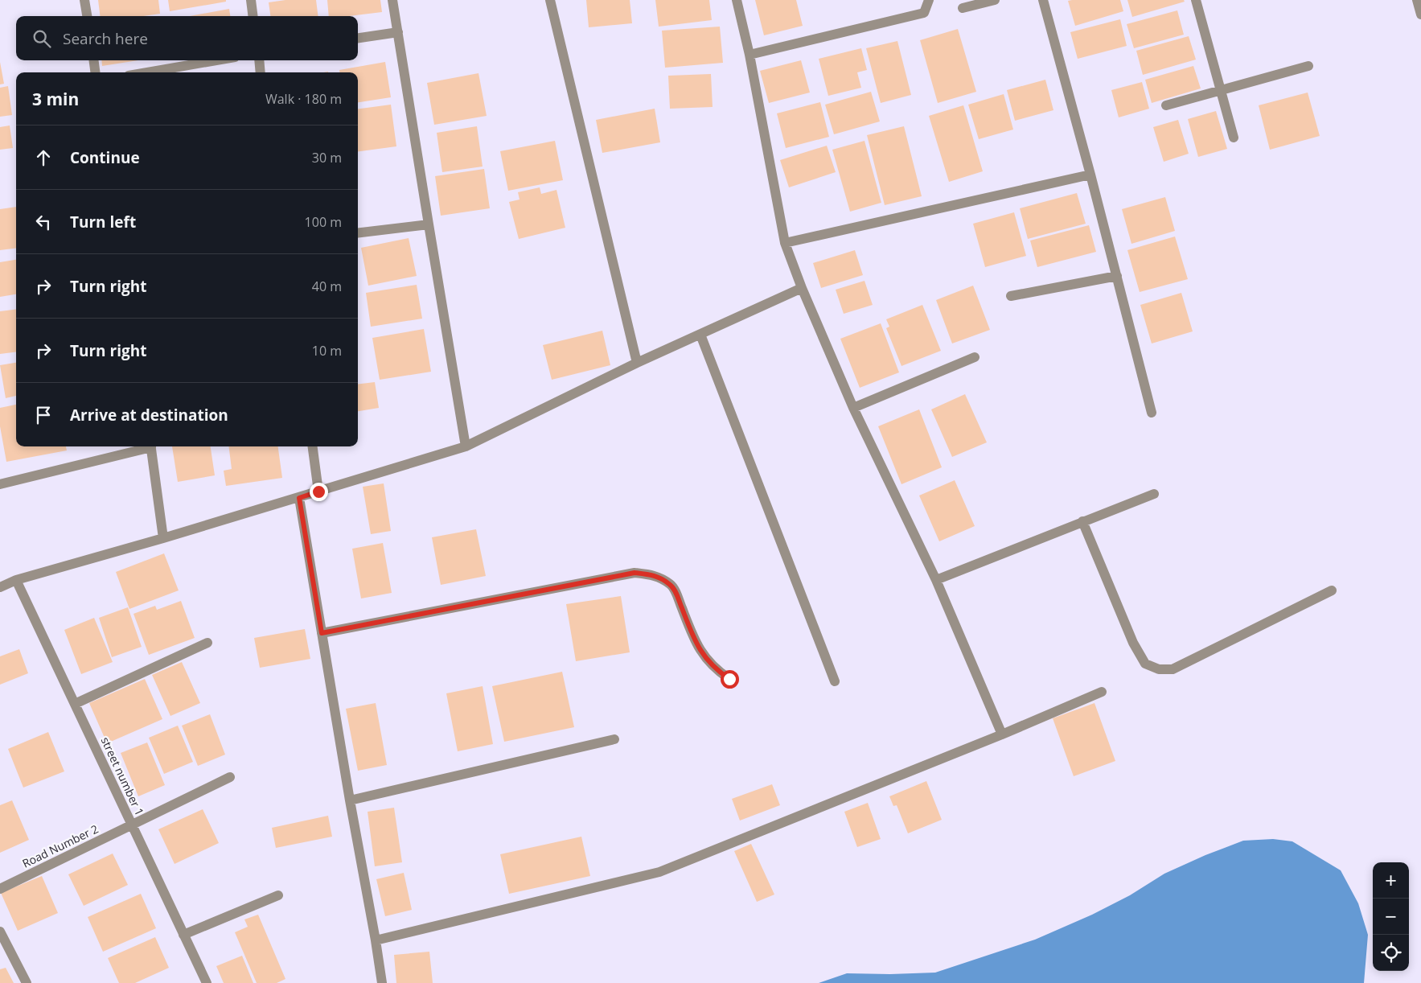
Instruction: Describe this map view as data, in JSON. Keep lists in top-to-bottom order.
{
  "streets": {
    "street": ["street number 1", "Road Number 2"]
  },
  "crossings": [
    ["street number 1", "Road Number 2"]
  ],
  "page": {
    "search": "Search here",
    "heading": ["3 min", "Walk · 180 m"],
    "list": [
      ["Continue", "30 m"],
      ["Turn left", "100 m"],
      ["Turn right", "40 m"],
      ["Turn right", "10 m"],
      "Arrive at destination"
    ],
    "map_buttons": ["+", "−"]
  }
}
